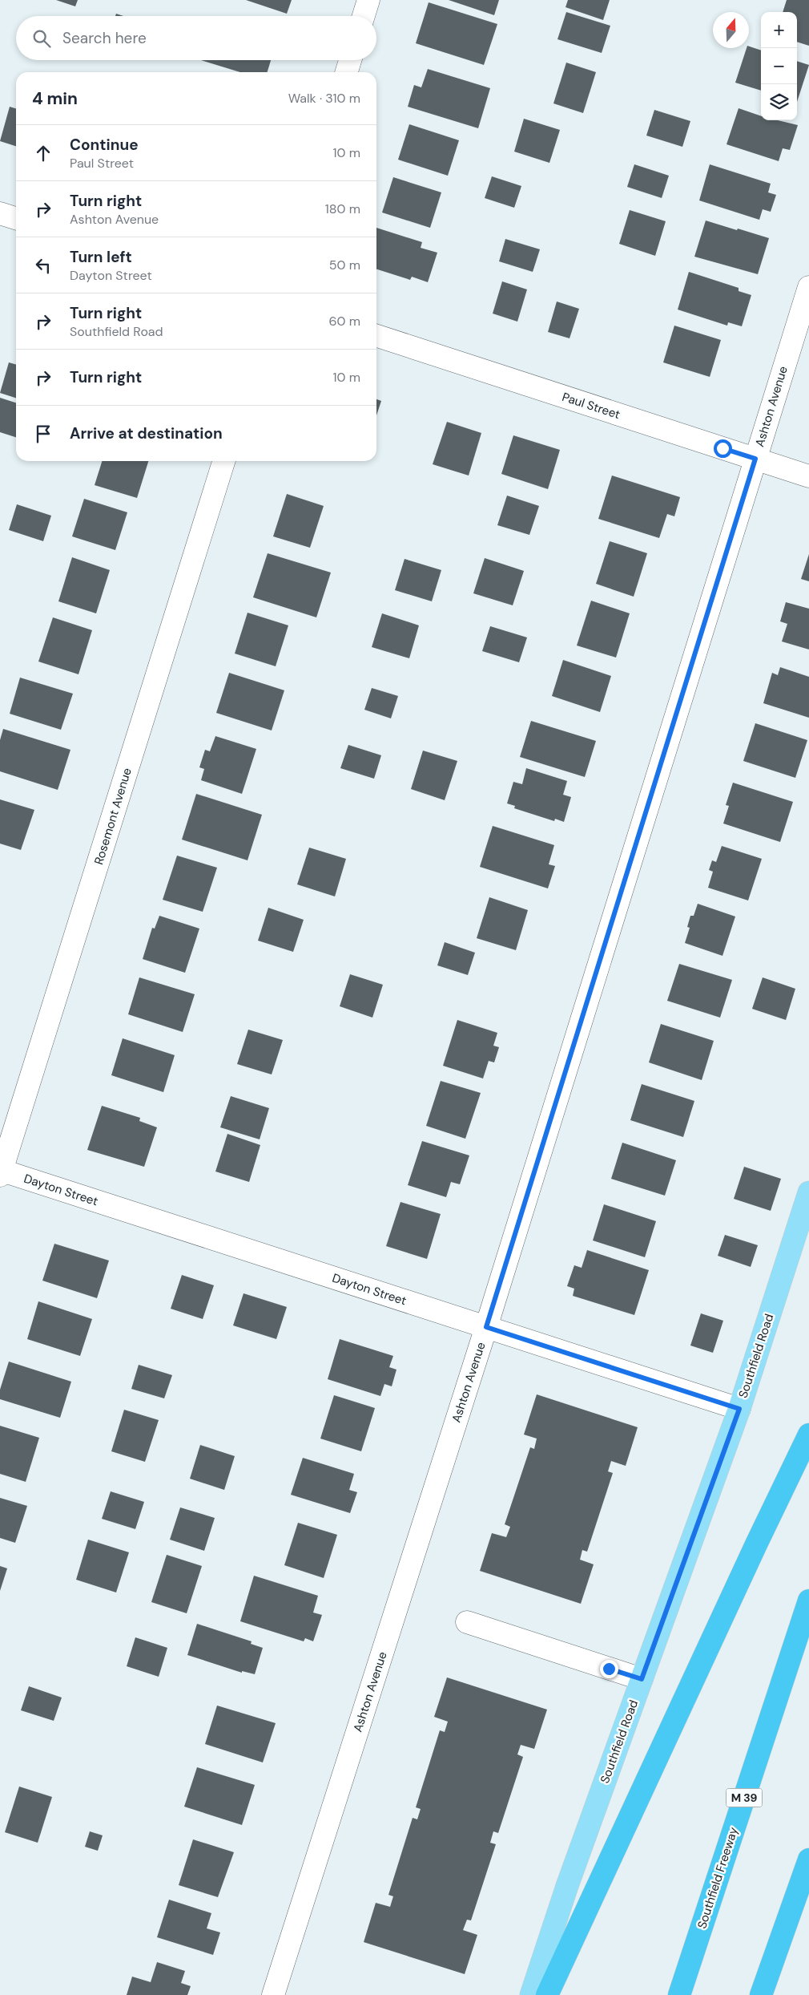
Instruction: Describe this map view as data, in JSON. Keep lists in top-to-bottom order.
{
  "streets": {
    "highway": ["M 39", "Southfield Freeway"],
    "main road": ["Southfield Road"],
    "street": [
      "Paul Street",
      "Ashton Avenue",
      "Rosemont Avenue",
      "Dayton Street"
    ]
  },
  "crossings": [
    ["Paul Street", "Ashton Avenue"],
    ["Ashton Avenue", "Dayton Street"],
    ["Rosemont Avenue", "Dayton Street"],
    ["Dayton Street", "Southfield Road"]
  ],
  "north": "top",
  "page": {
    "map_buttons": ["+", "−"],
    "search": "Search here",
    "heading": ["4 min", "Walk · 310 m"],
    "list": [
      ["Continue", "Paul Street", "10 m"],
      ["Turn right", "Ashton Avenue", "180 m"],
      ["Turn left", "Dayton Street", "50 m"],
      ["Turn right", "Southfield Road", "60 m"],
      ["Turn right", "10 m"],
      "Arrive at destination"
    ]
  }
}
